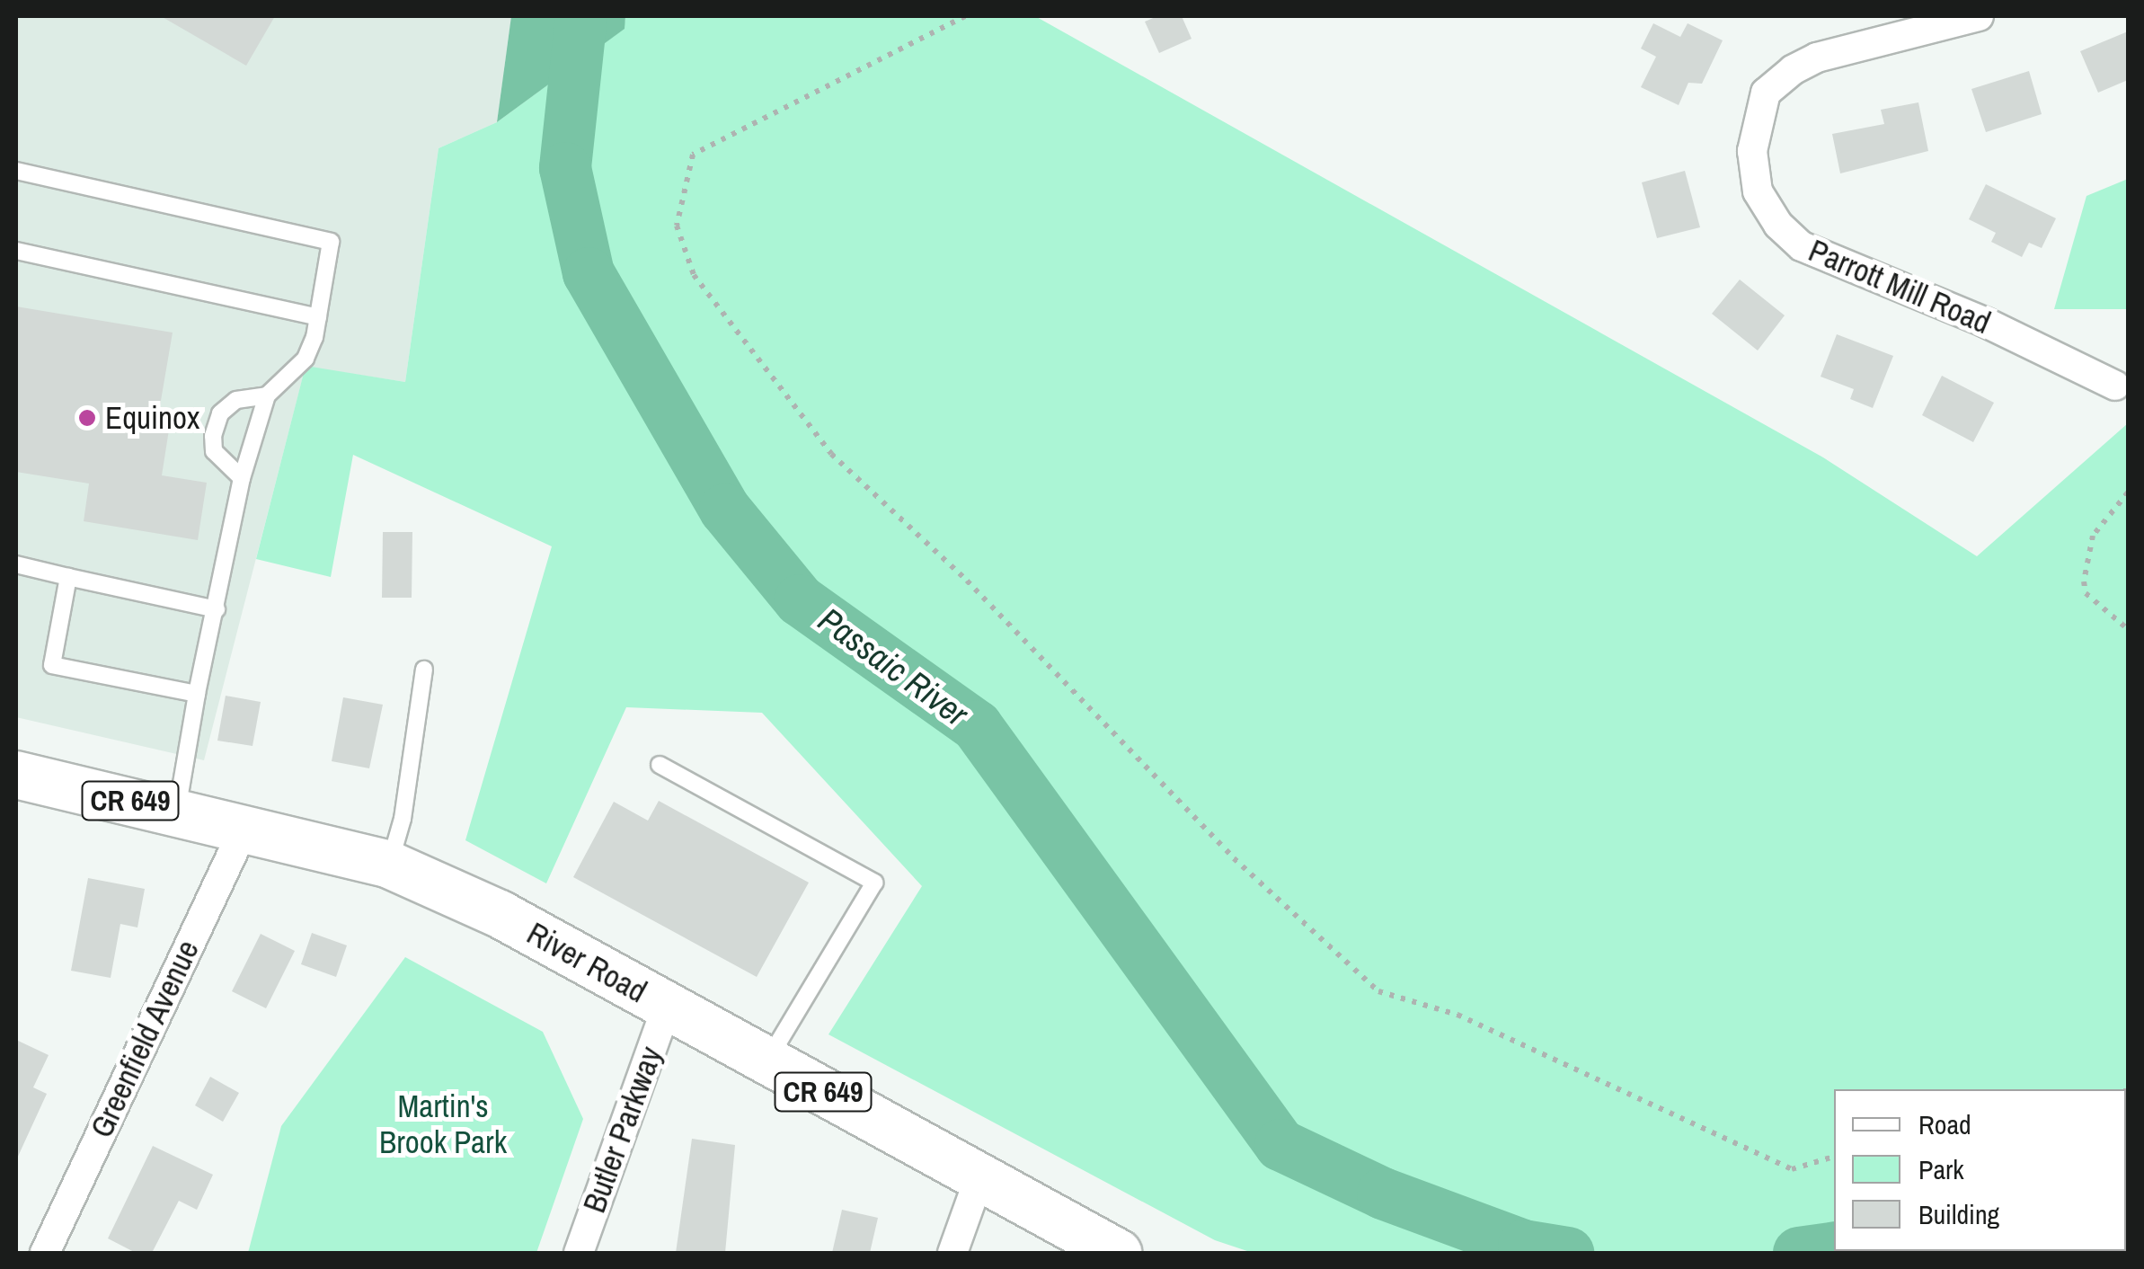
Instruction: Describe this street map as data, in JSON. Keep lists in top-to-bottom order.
{
  "streets": {
    "main road": ["CR 649", "River Road"],
    "street": ["Parrott Mill Road", "Greenfield Avenue", "Butler Parkway"]
  },
  "crossings": [
    ["River Road", "Greenfield Avenue"],
    ["River Road", "Butler Parkway"]
  ],
  "water": ["Passaic River"],
  "parks": ["Martin's Brook Park"],
  "places": ["Equinox"],
  "legend": ["Road", "Park", "Building"]
}
